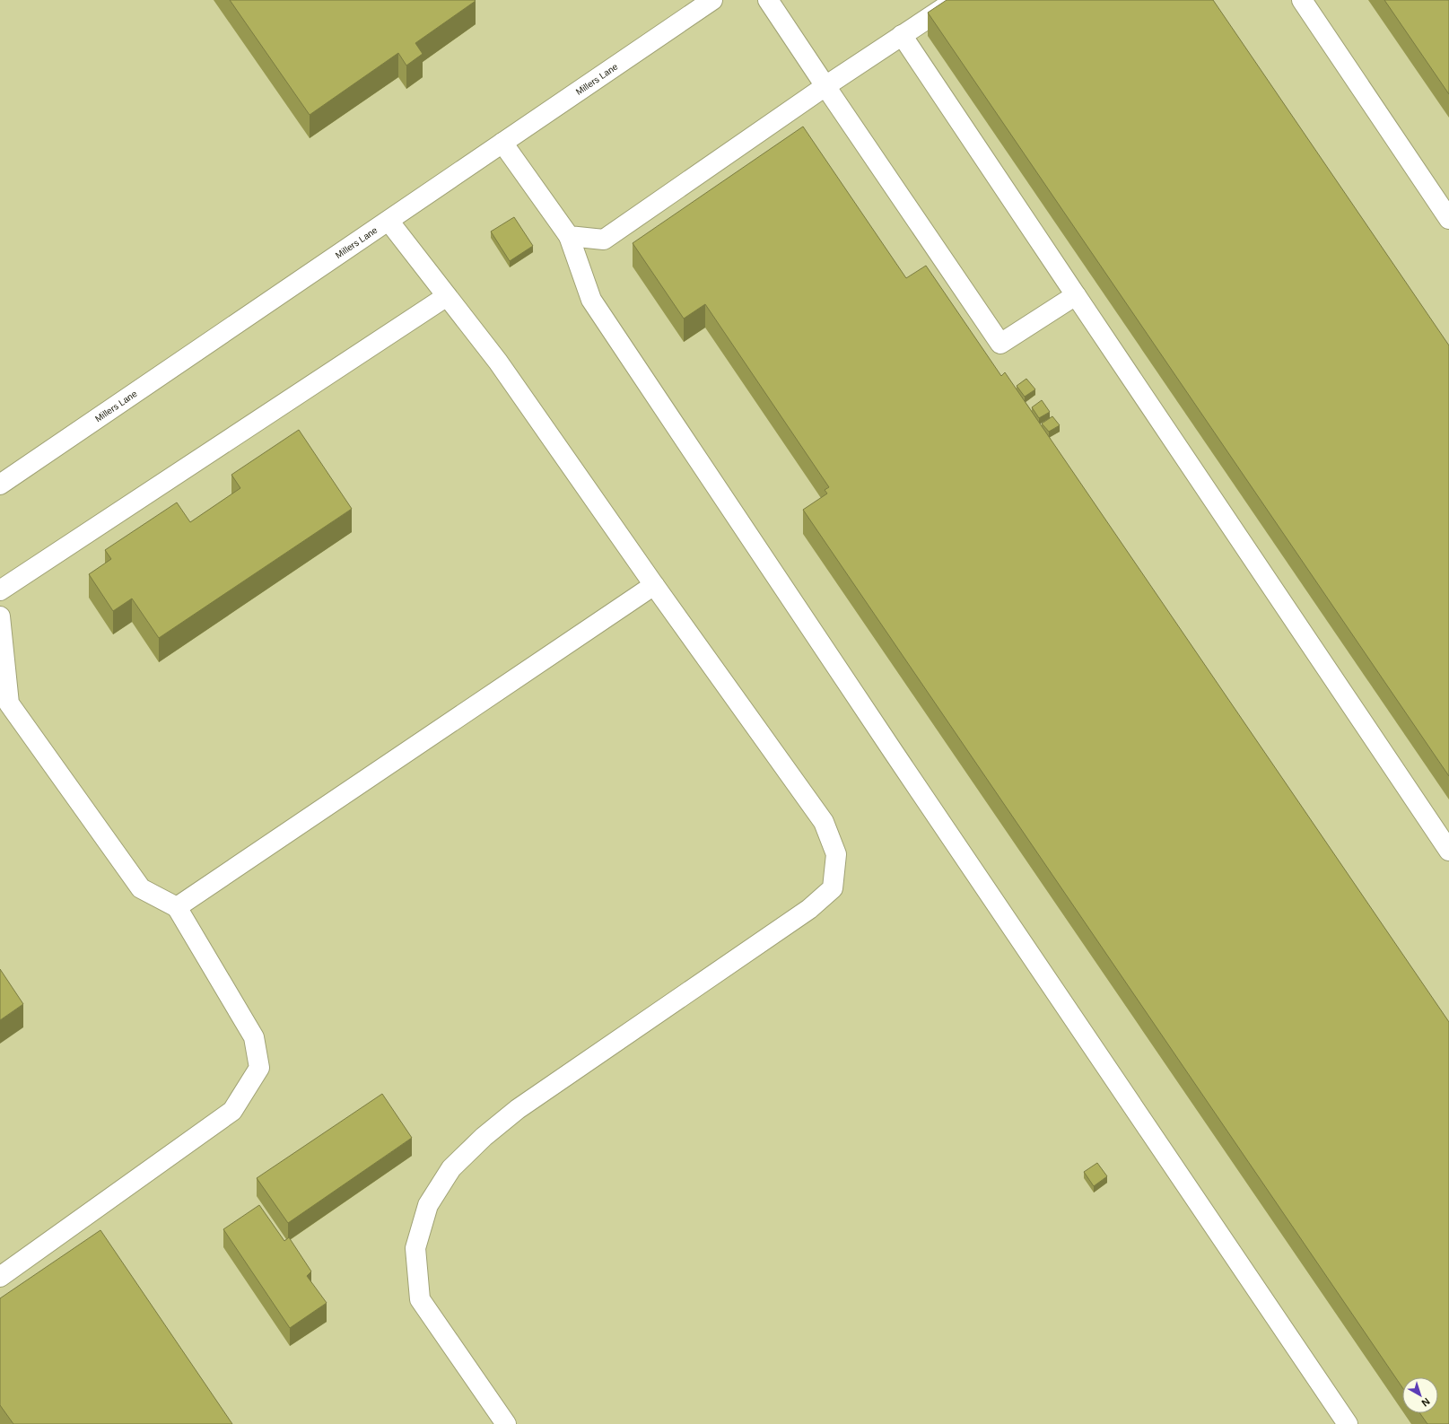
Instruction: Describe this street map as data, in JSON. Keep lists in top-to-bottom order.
{
  "streets": {
    "street": ["Millers Lane"]
  },
  "north": "bottom right"
}
